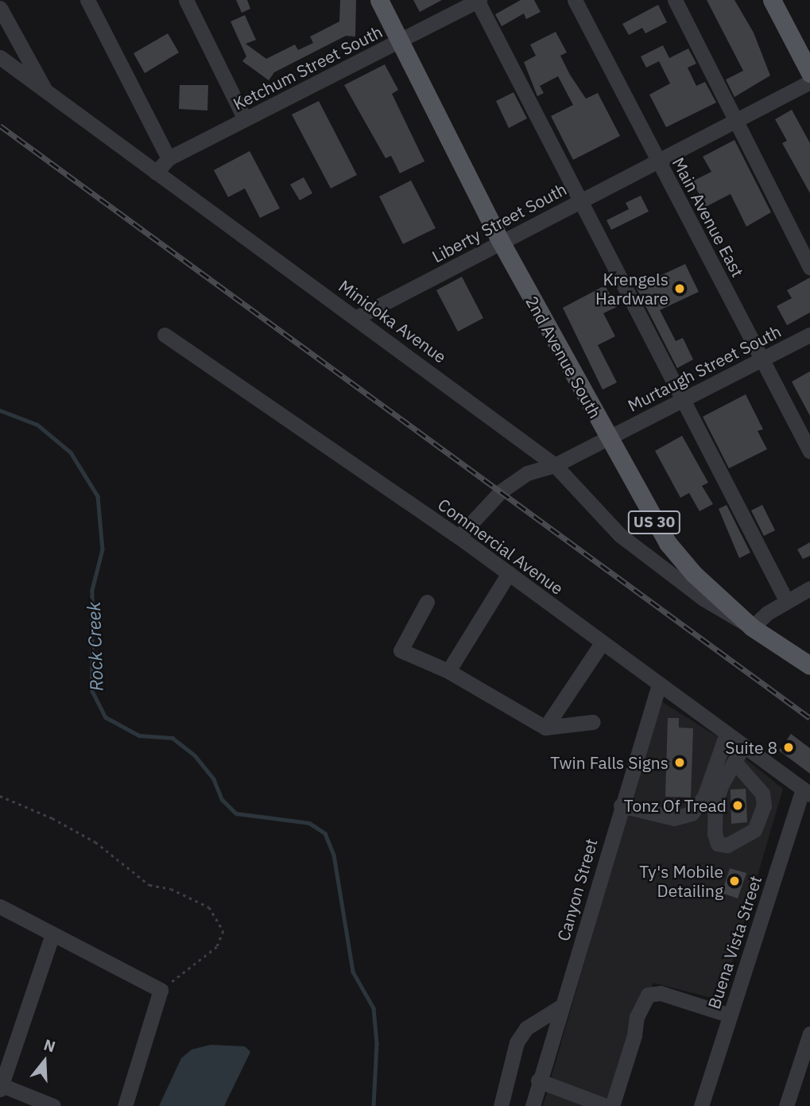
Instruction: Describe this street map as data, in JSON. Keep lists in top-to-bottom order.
{
  "streets": {
    "main road": ["2nd Avenue South", "US 30"],
    "street": [
      "Ketchum Street South",
      "Main Avenue East",
      "Liberty Street South",
      "Minidoka Avenue",
      "Murtaugh Street South",
      "Commercial Avenue",
      "Canyon Street",
      "Buena Vista Street"
    ]
  },
  "crossings": [
    ["Ketchum Street South", "Minidoka Avenue"],
    ["Ketchum Street South", "2nd Avenue South"],
    ["Main Avenue East", "Liberty Street South"],
    ["Main Avenue East", "Murtaugh Street South"],
    ["Liberty Street South", "Minidoka Avenue"],
    ["Liberty Street South", "2nd Avenue South"],
    ["Minidoka Avenue", "2nd Avenue South"],
    ["Minidoka Avenue", "Murtaugh Street South"],
    ["2nd Avenue South", "Murtaugh Street South"],
    ["Murtaugh Street South", "Commercial Avenue"],
    ["Commercial Avenue", "Canyon Street"],
    ["Commercial Avenue", "Buena Vista Street"]
  ],
  "water": ["Rock Creek"],
  "places": [
    "Krengels Hardware",
    "Suite 8",
    "Twin Falls Signs",
    "Tonz Of Tread",
    "Ty's Mobile Detailing"
  ],
  "north": "top"
}
